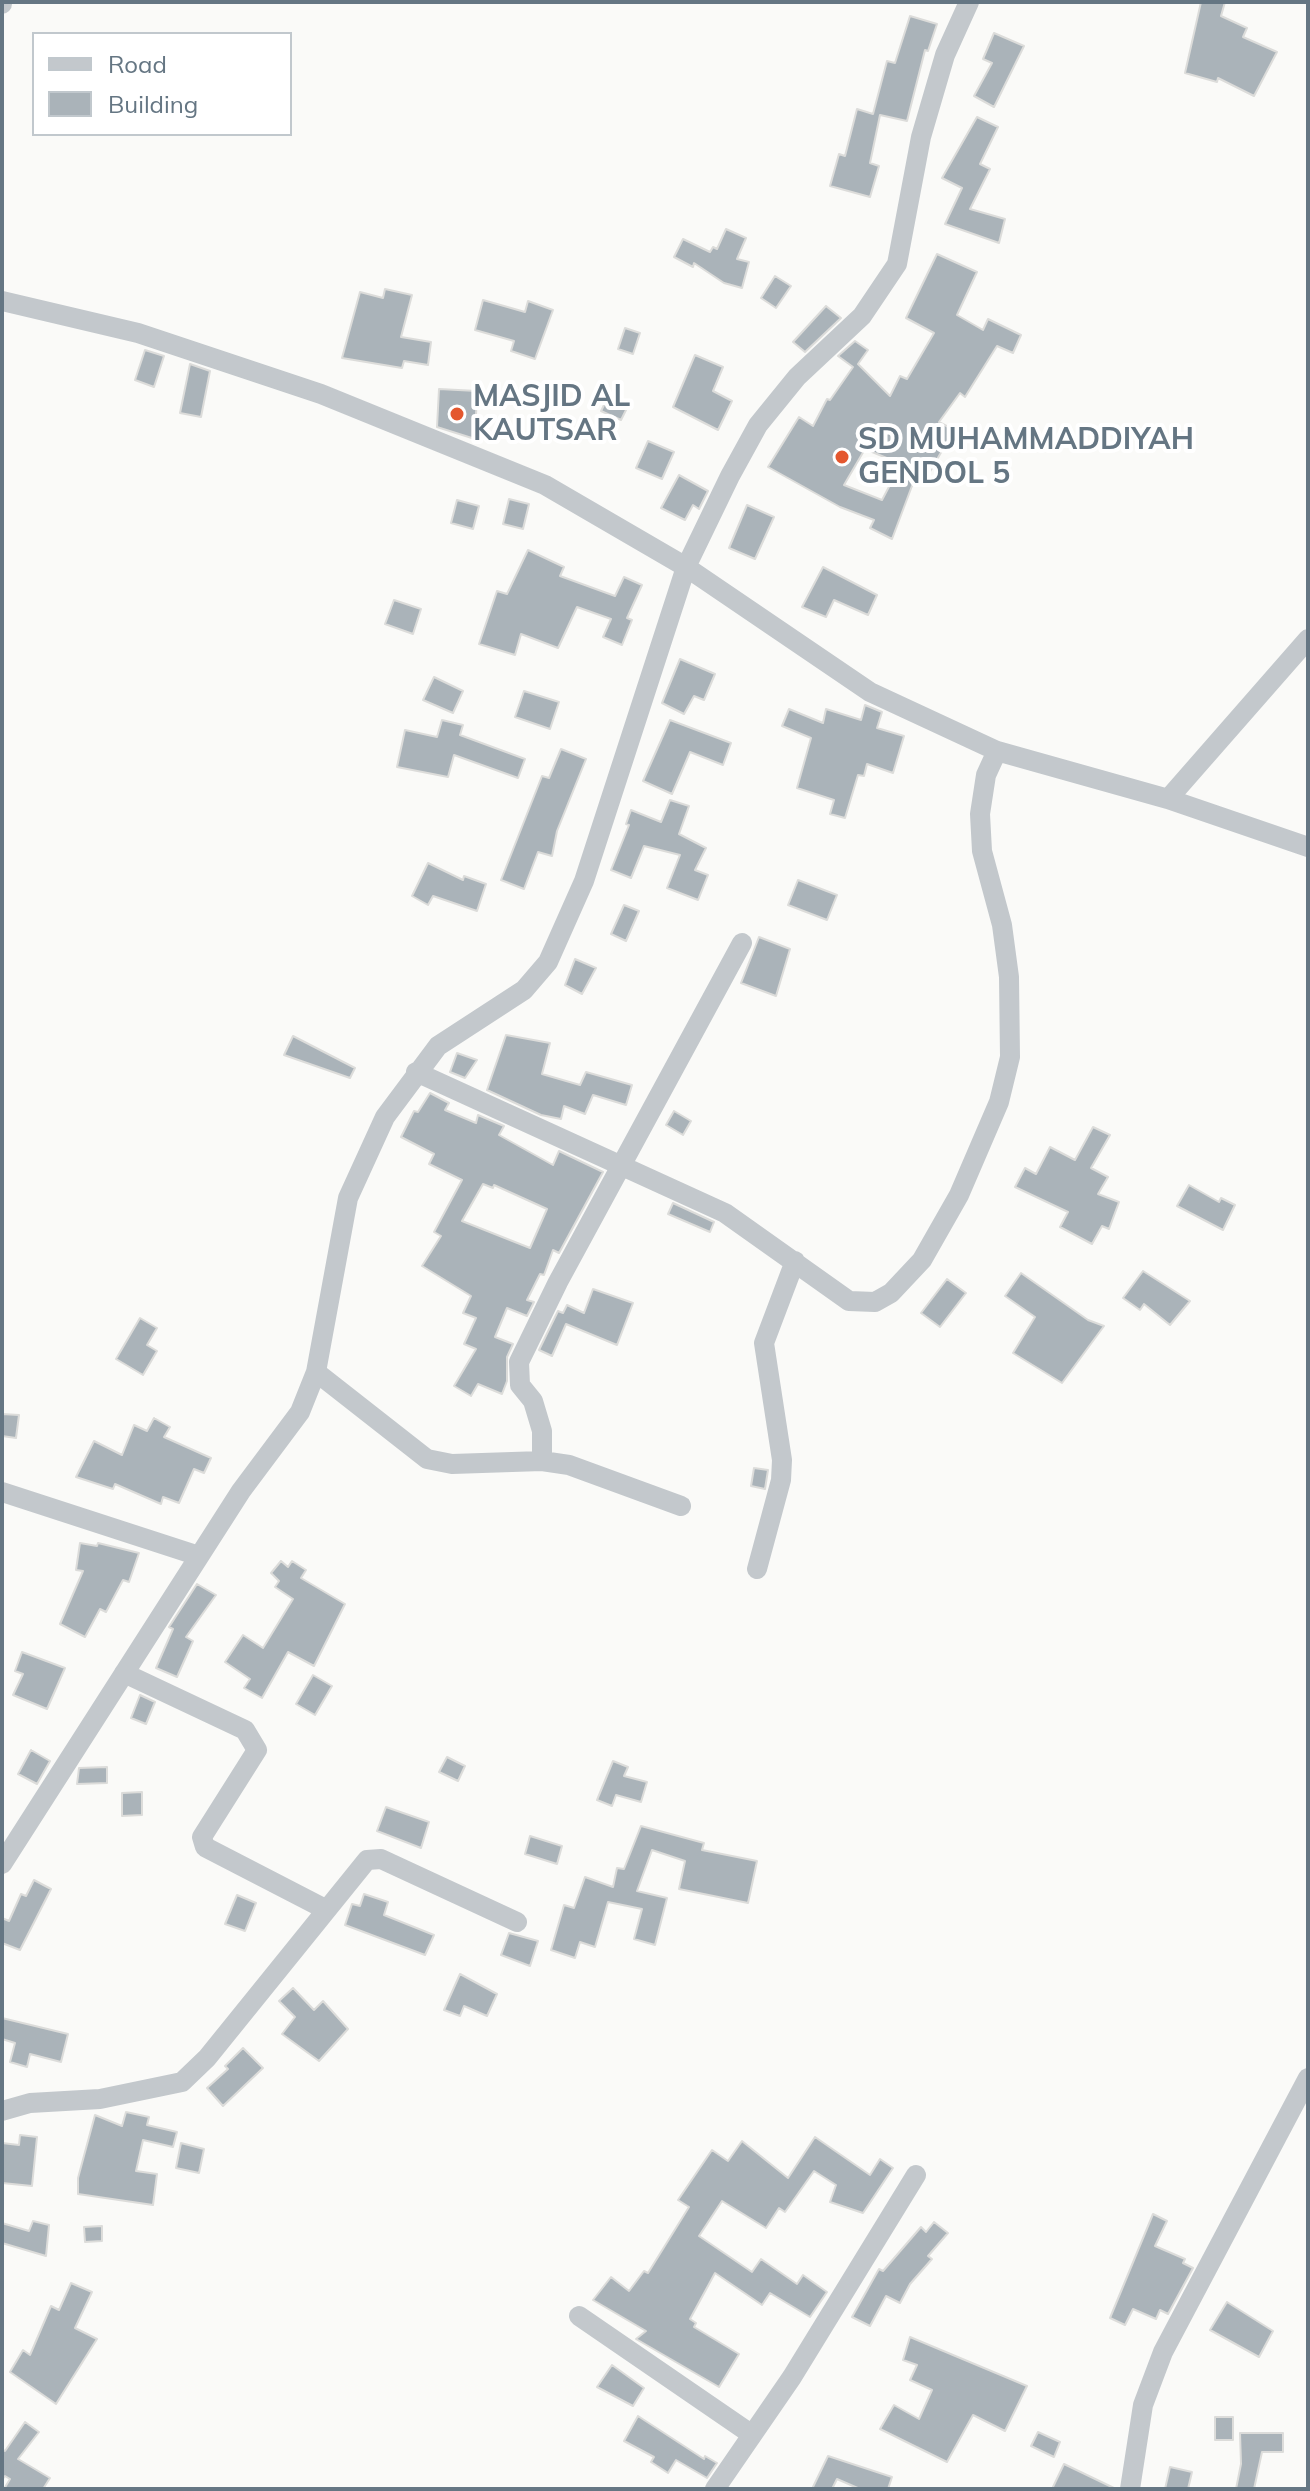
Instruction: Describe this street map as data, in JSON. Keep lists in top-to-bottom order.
{
  "places": ["MASJID AL KAUTSAR", "SD MUHAMMADDIYAH GENDOL 5"],
  "legend": ["Road", "Building"]
}
